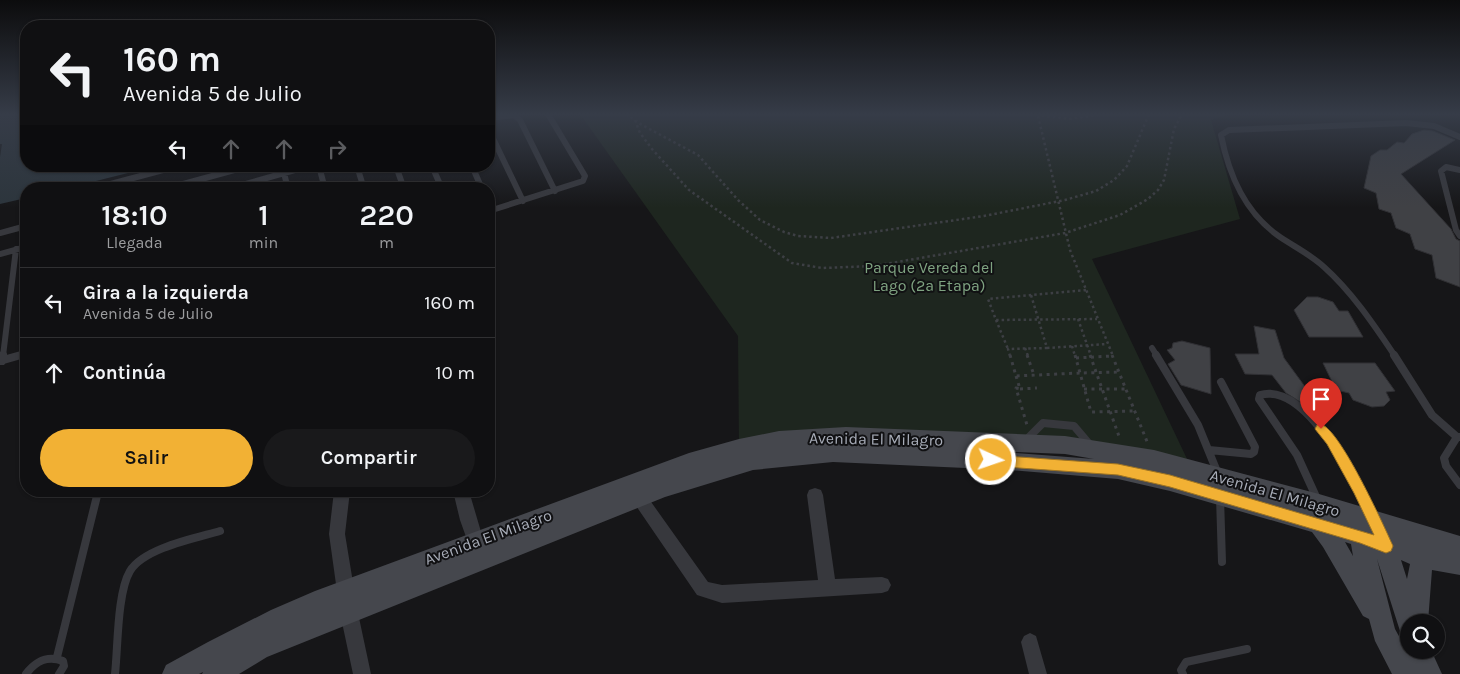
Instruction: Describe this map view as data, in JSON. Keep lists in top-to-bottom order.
{
  "streets": {
    "main road": ["Avenida El Milagro"]
  },
  "parks": ["Parque Vereda del Lago (2ª Etapa)"],
  "page": {
    "turn": ["160 m", "Avenida 5 de Julio"],
    "eta": [
      "18:10",
      "Llegada",
      "1",
      "min",
      "220",
      "m"
    ],
    "list": [
      {
        "name": "Gira a la izquierda",
        "note": "Avenida 5 de Julio",
        "value": "160 m"
      },
      {
        "name": "Continúa",
        "value": "10 m"
      }
    ],
    "buttons": ["Salir", "Compartir"]
  }
}
